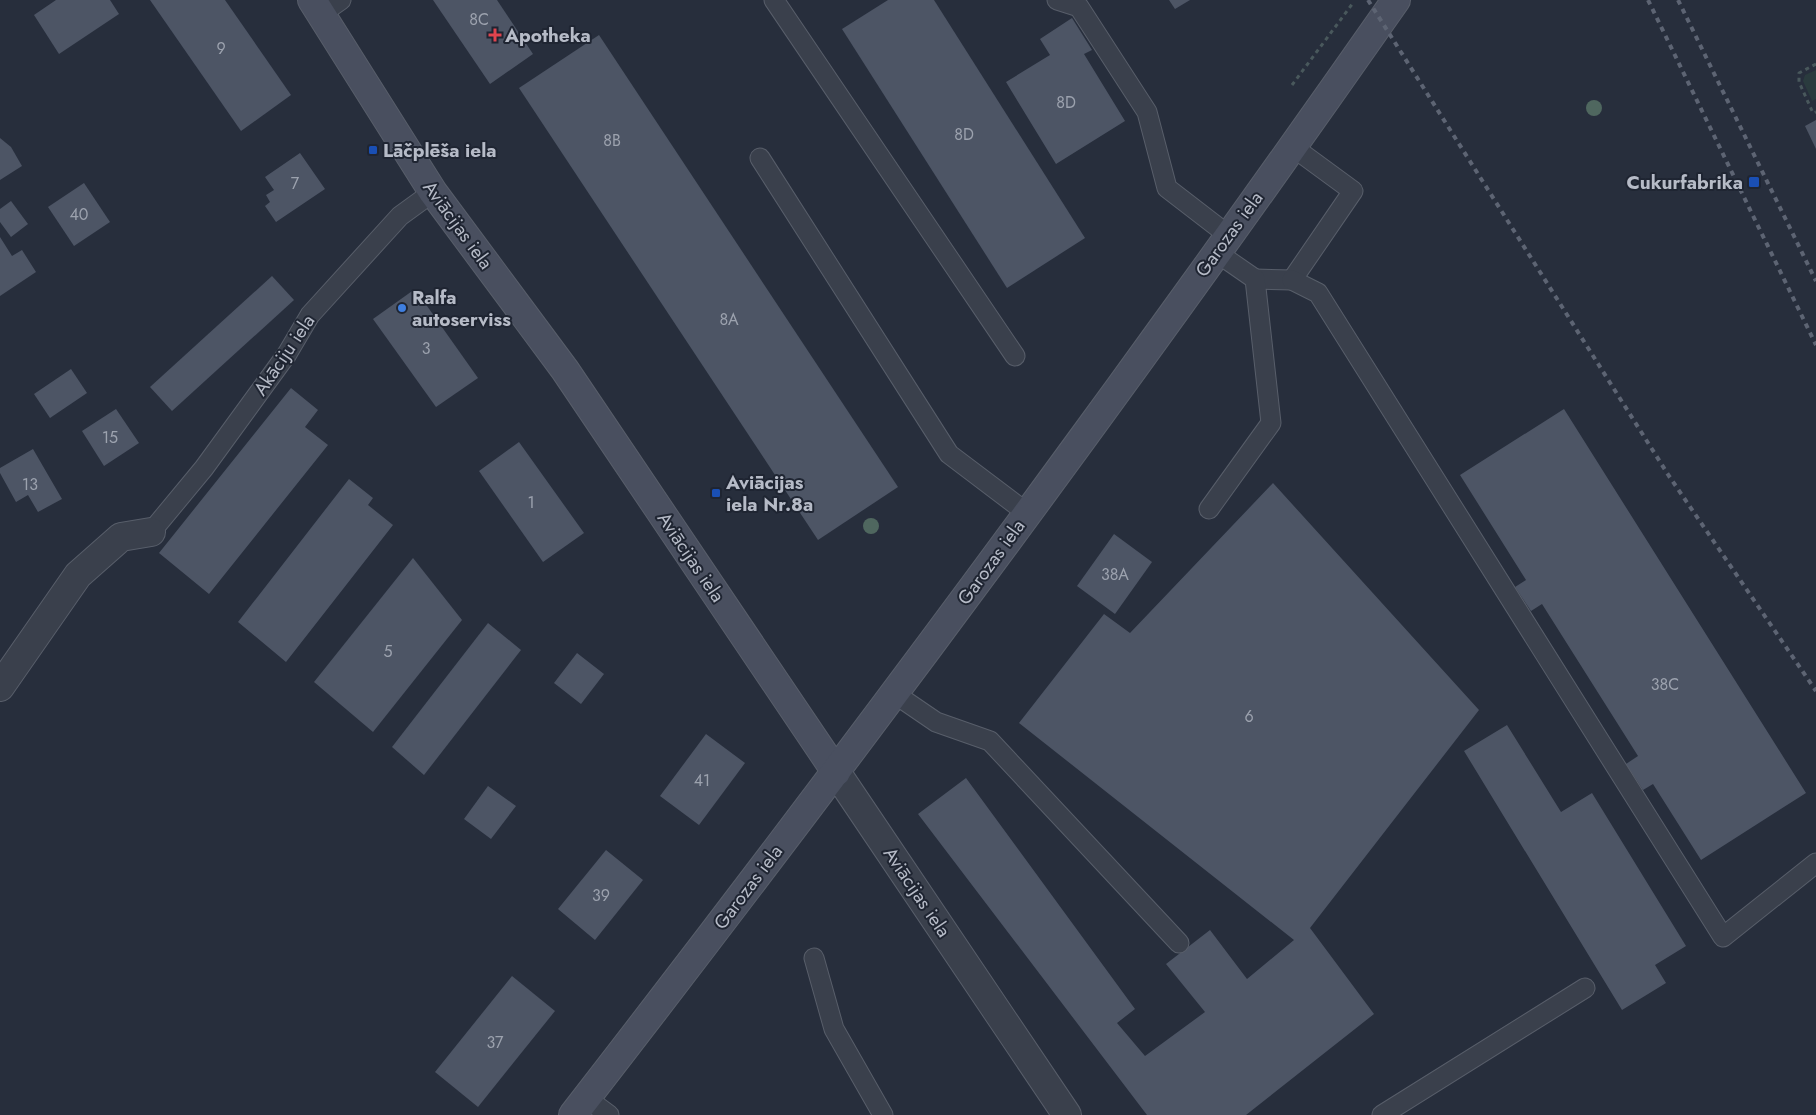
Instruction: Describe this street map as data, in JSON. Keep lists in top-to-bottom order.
{
  "streets": {
    "main road": ["Aviācijas iela", "Garozas iela"],
    "lane": ["Akāciju iela"]
  },
  "crossings": [
    ["Aviācijas iela", "Garozas iela"],
    ["Aviācijas iela", "Akāciju iela"]
  ],
  "places": {
    "health": ["Apotheka"],
    "transit": ["Lāčplēša iela", "Cukurfabrika", "Aviācijas iela Nr.8a"],
    "other": ["Ralfa autoserviss"]
  },
  "house_numbers": [
    "8C",
    "9",
    "8D",
    "8D",
    "8B",
    "7",
    "40",
    "8A",
    "3",
    "15",
    "13",
    "1",
    "38A",
    "5",
    "38C",
    "6",
    "41",
    "39",
    "37"
  ]
}
